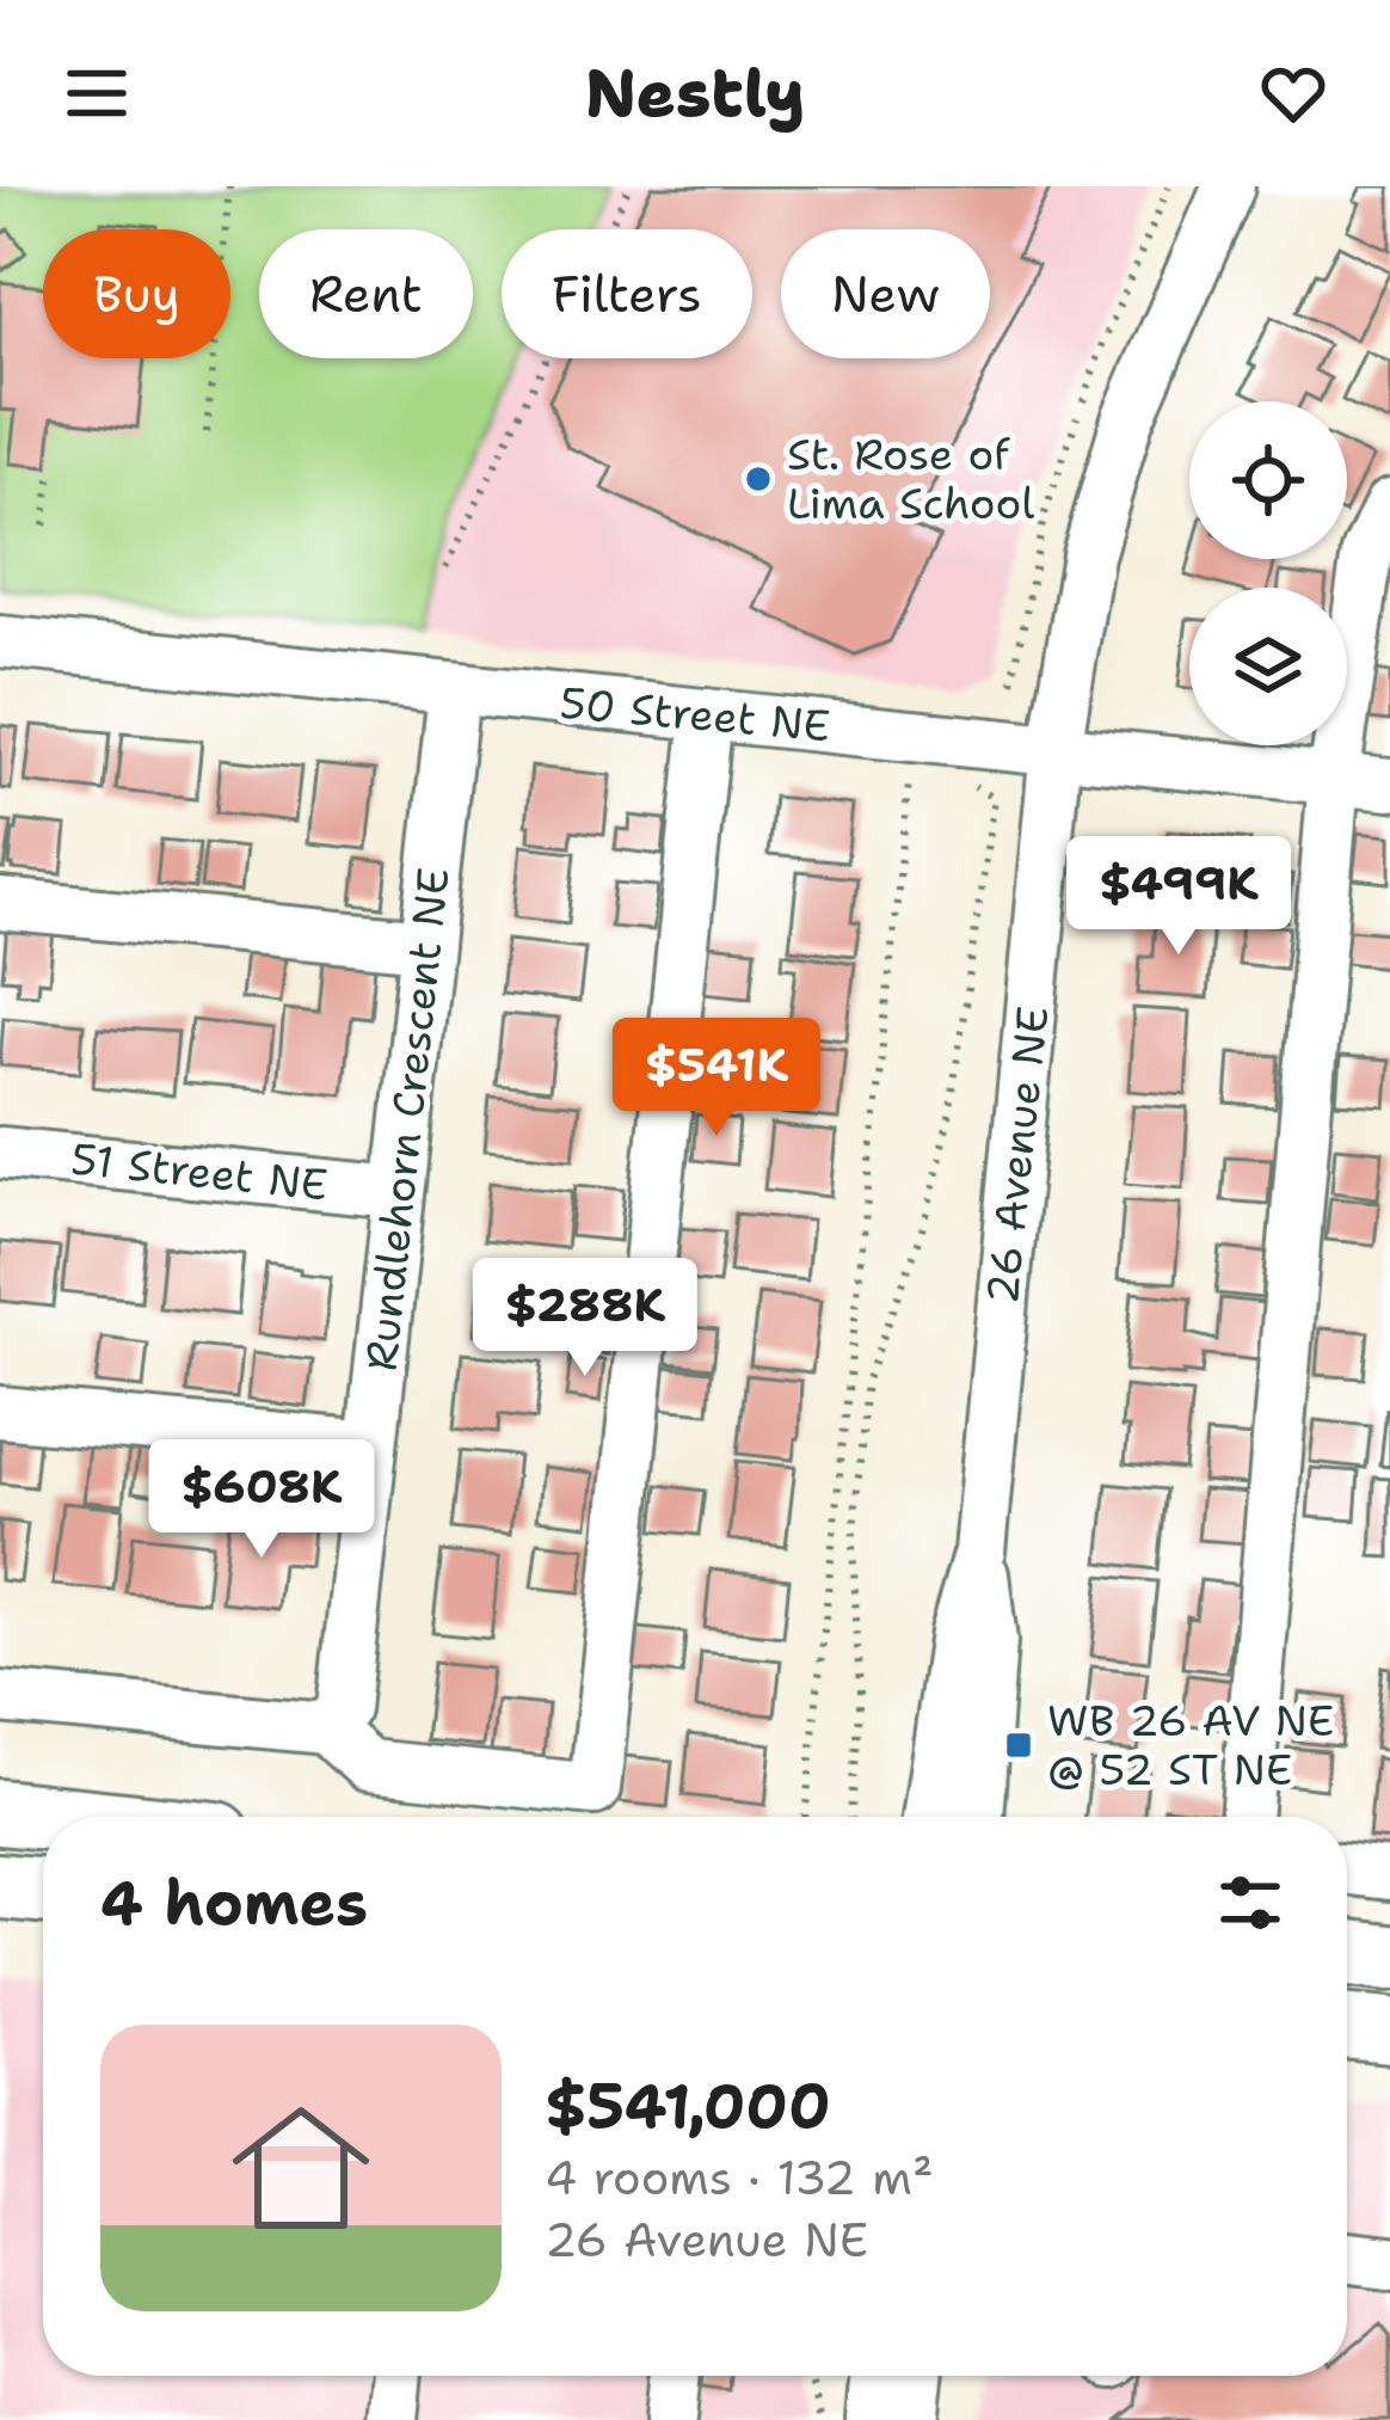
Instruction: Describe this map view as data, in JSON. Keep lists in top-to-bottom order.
{
  "streets": {
    "street": [
      "50 Street NE",
      "Rundlehorn Crescent NE",
      "26 Avenue NE",
      "51 Street NE"
    ]
  },
  "crossings": [
    ["50 Street NE", "Rundlehorn Crescent NE"],
    ["50 Street NE", "26 Avenue NE"],
    ["Rundlehorn Crescent NE", "51 Street NE"]
  ],
  "places": {
    "other": ["St. Rose of Lima School"],
    "transit": ["WB 26 AV NE @ 52 ST NE"]
  },
  "page": {
    "header": "Nestly",
    "chip": [
      "Buy",
      "Rent",
      "Filters",
      "New"
    ],
    "price": [
      "$499K",
      "$541K",
      "$288K",
      "$608K"
    ],
    "heading": "4 homes",
    "list": [
      {
        "name": "$541,000",
        "note": "4 rooms · 132 m² · 26 Avenue NE"
      }
    ]
  }
}
